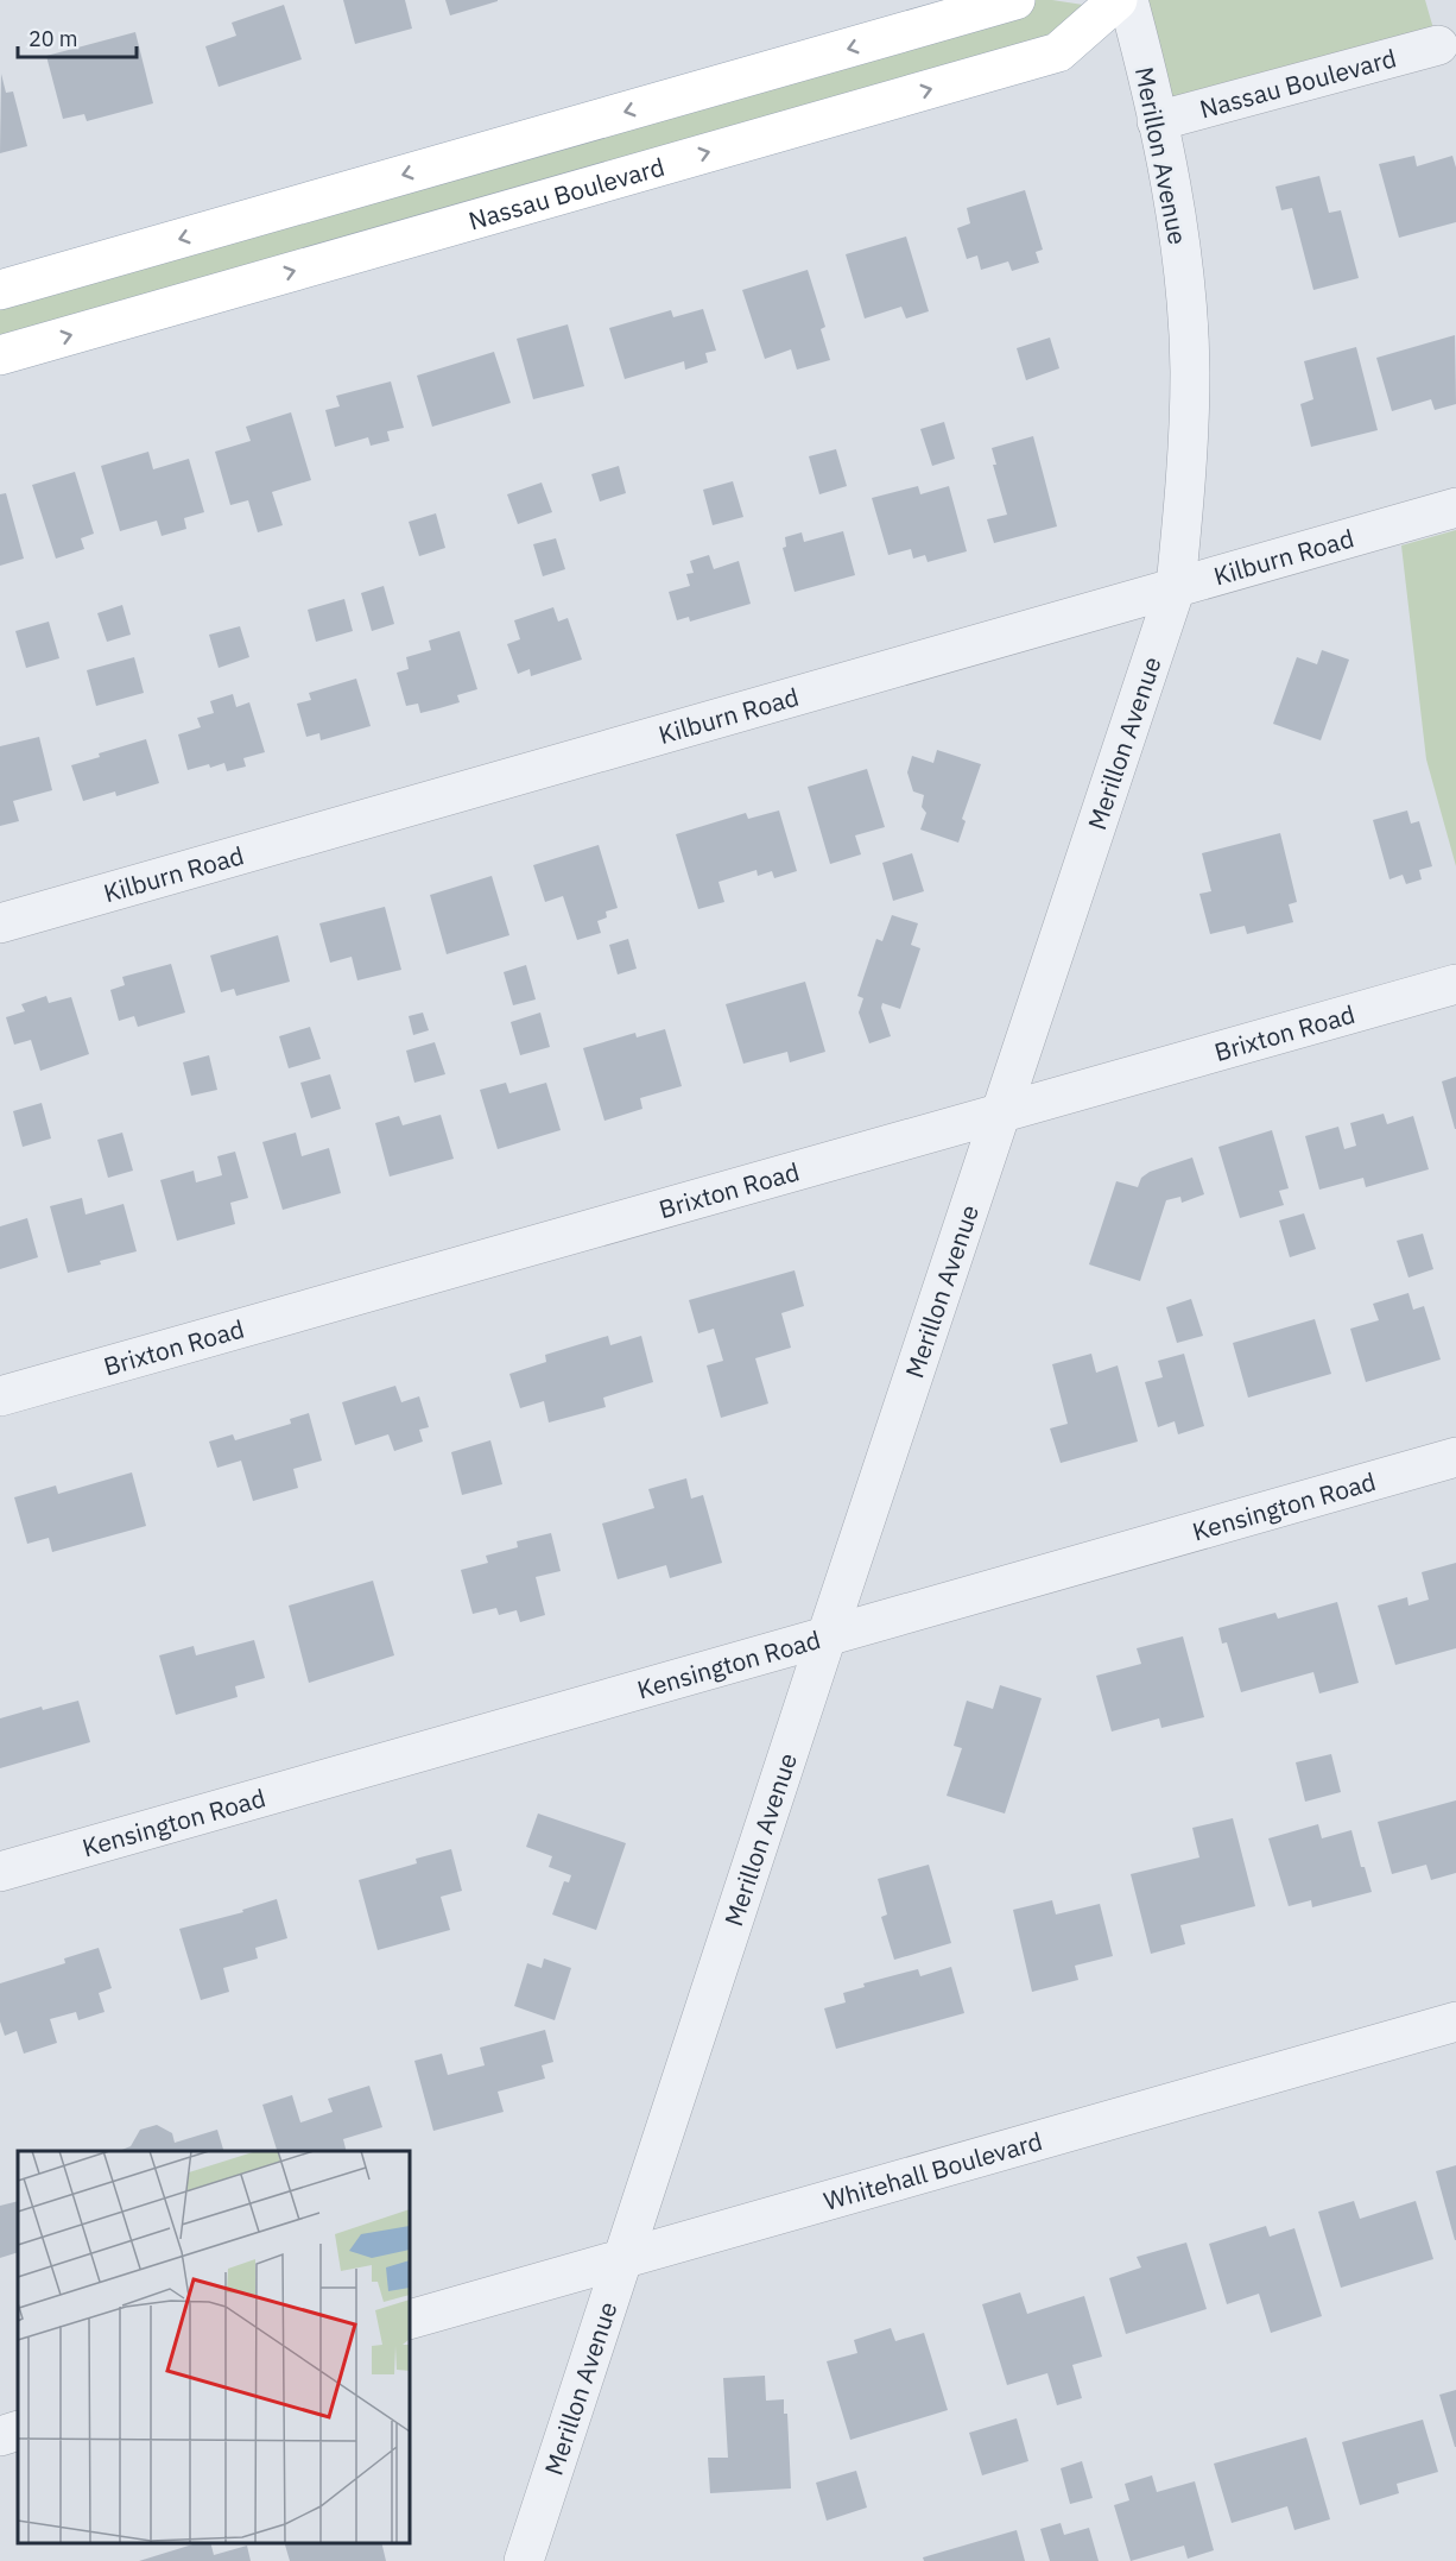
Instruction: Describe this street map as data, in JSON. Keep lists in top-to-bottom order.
{
  "streets": {
    "main road": ["Nassau Boulevard"],
    "street": [
      "Merillon Avenue",
      "Kilburn Road",
      "Brixton Road",
      "Kensington Road",
      "Whitehall Boulevard"
    ]
  },
  "crossings": [
    ["Nassau Boulevard", "Merillon Avenue"],
    ["Merillon Avenue", "Kilburn Road"],
    ["Merillon Avenue", "Brixton Road"],
    ["Merillon Avenue", "Kensington Road"],
    ["Merillon Avenue", "Whitehall Boulevard"]
  ],
  "scale_bar": "20 m"
}
